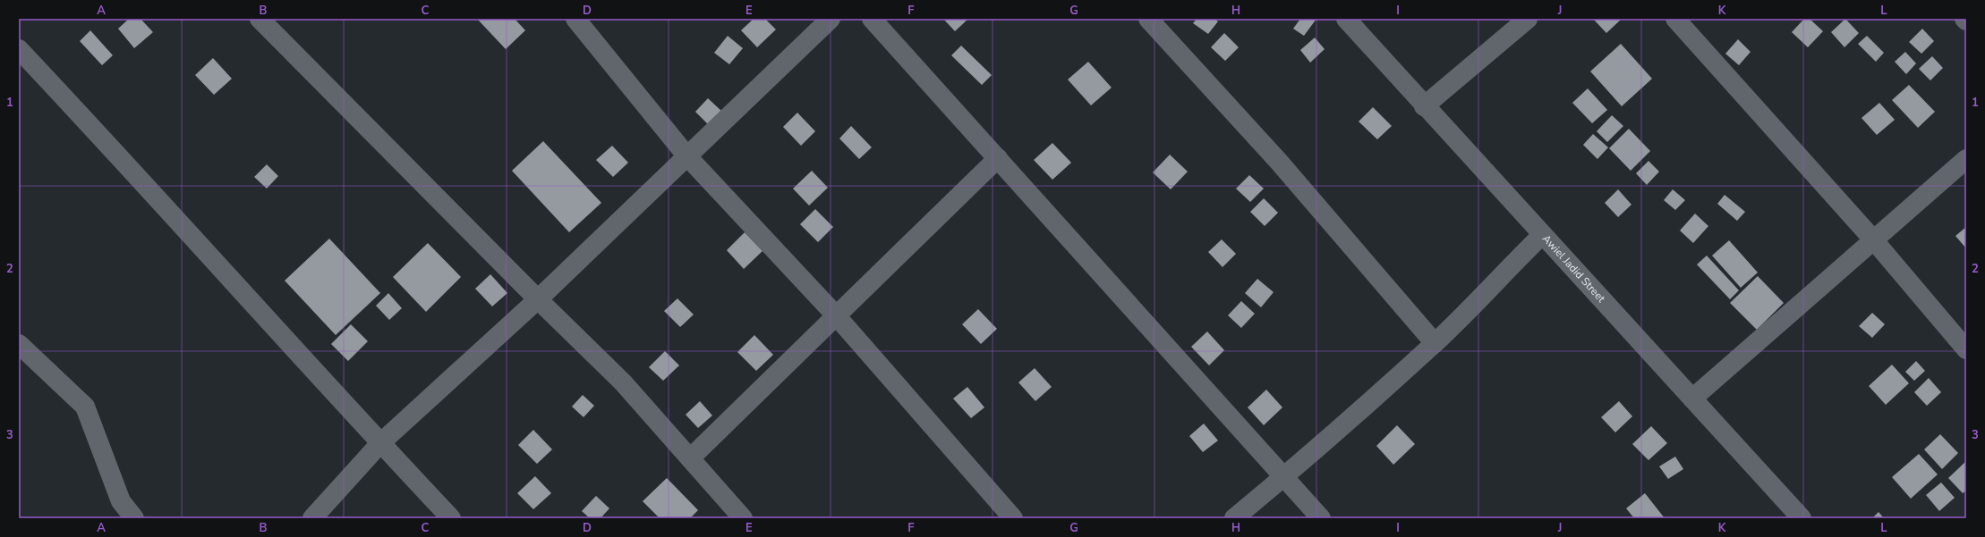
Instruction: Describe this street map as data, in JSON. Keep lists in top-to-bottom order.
{
  "streets": {
    "street": ["Awiel Jadid Street"]
  },
  "grid": {
    "columns": [
      "A",
      "B",
      "C",
      "D",
      "E",
      "F",
      "G",
      "H",
      "I",
      "J",
      "K",
      "L"
    ],
    "rows": ["1", "2", "3"]
  }
}
